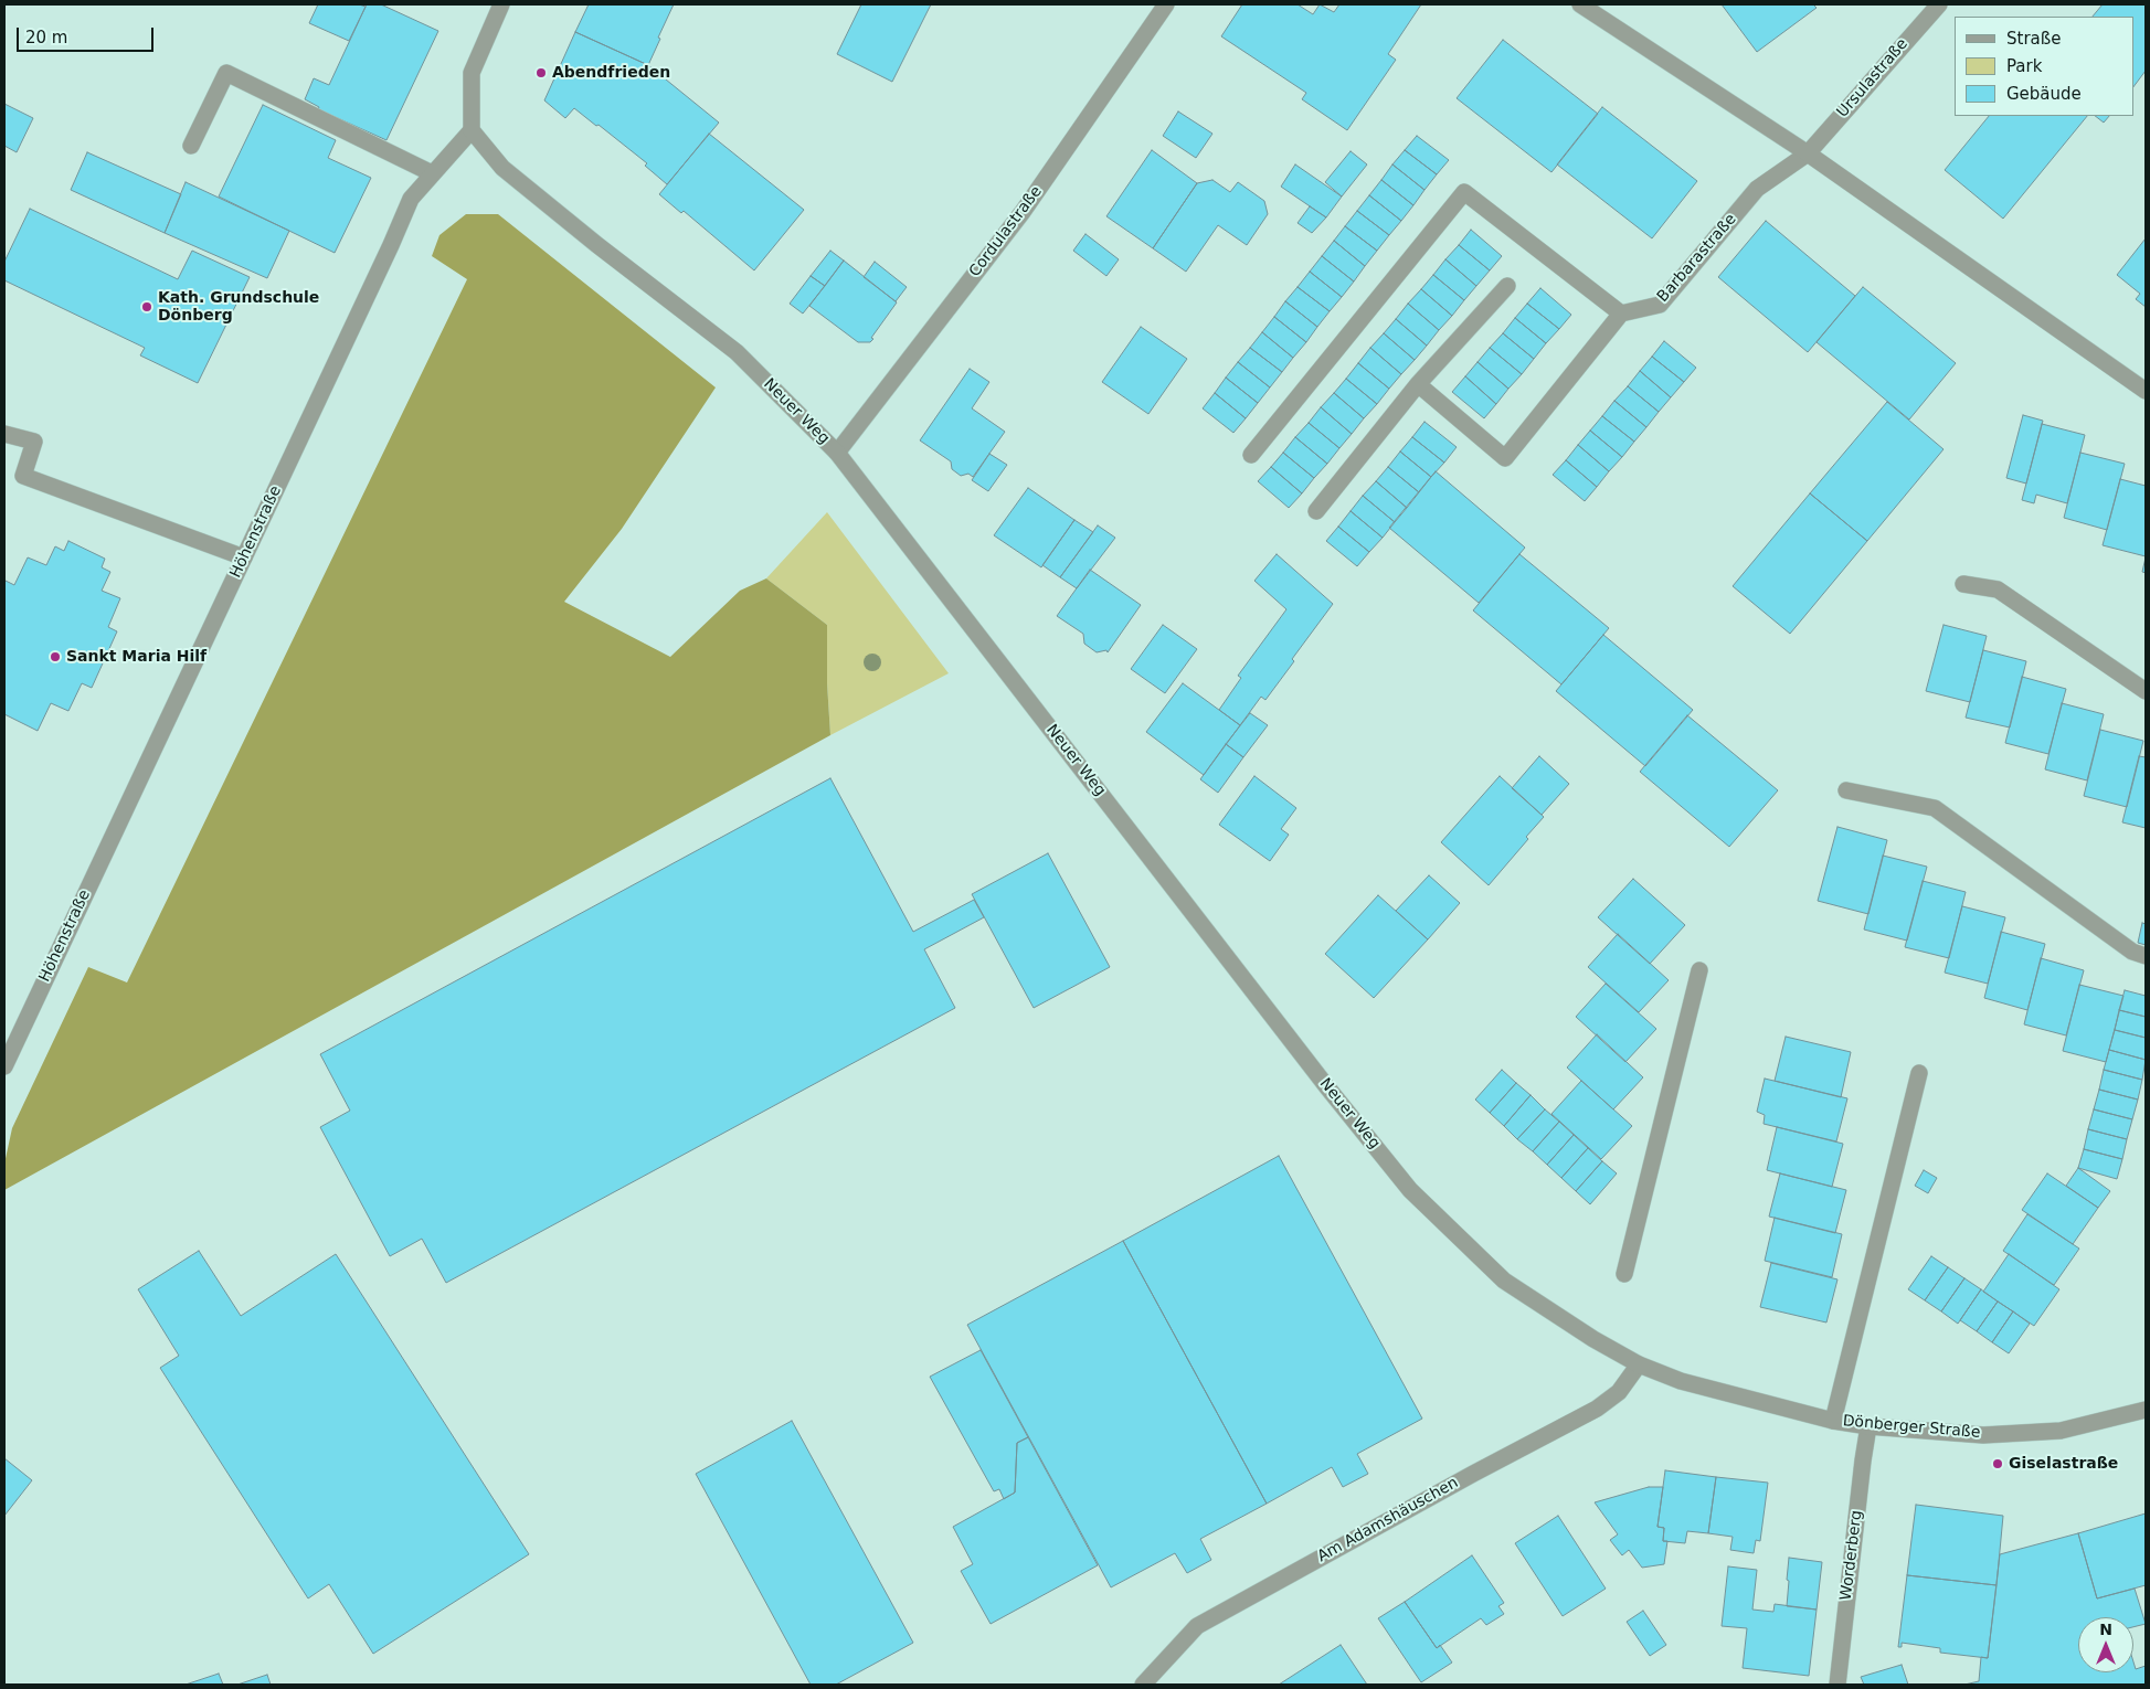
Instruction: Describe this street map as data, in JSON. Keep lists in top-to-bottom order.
{
  "streets": {
    "street": [
      "Ursulastraße",
      "Cordulastraße",
      "Barbarastraße",
      "Neuer Weg",
      "Höhenstraße",
      "Dönberger Straße",
      "Am Adamshäuschen",
      "Worderberg"
    ]
  },
  "crossings": [
    ["Ursulastraße", "Barbarastraße"],
    ["Cordulastraße", "Neuer Weg"],
    ["Neuer Weg", "Höhenstraße"],
    ["Neuer Weg", "Dönberger Straße"],
    ["Neuer Weg", "Am Adamshäuschen"],
    ["Dönberger Straße", "Worderberg"]
  ],
  "places": [
    "Abendfrieden",
    "Kath. Grundschule Dönberg",
    "Sankt Maria Hilf",
    "Giselastraße"
  ],
  "legend": ["Straße", "Park", "Gebäude"],
  "scale_bar": "20 m",
  "north": "top"
}
